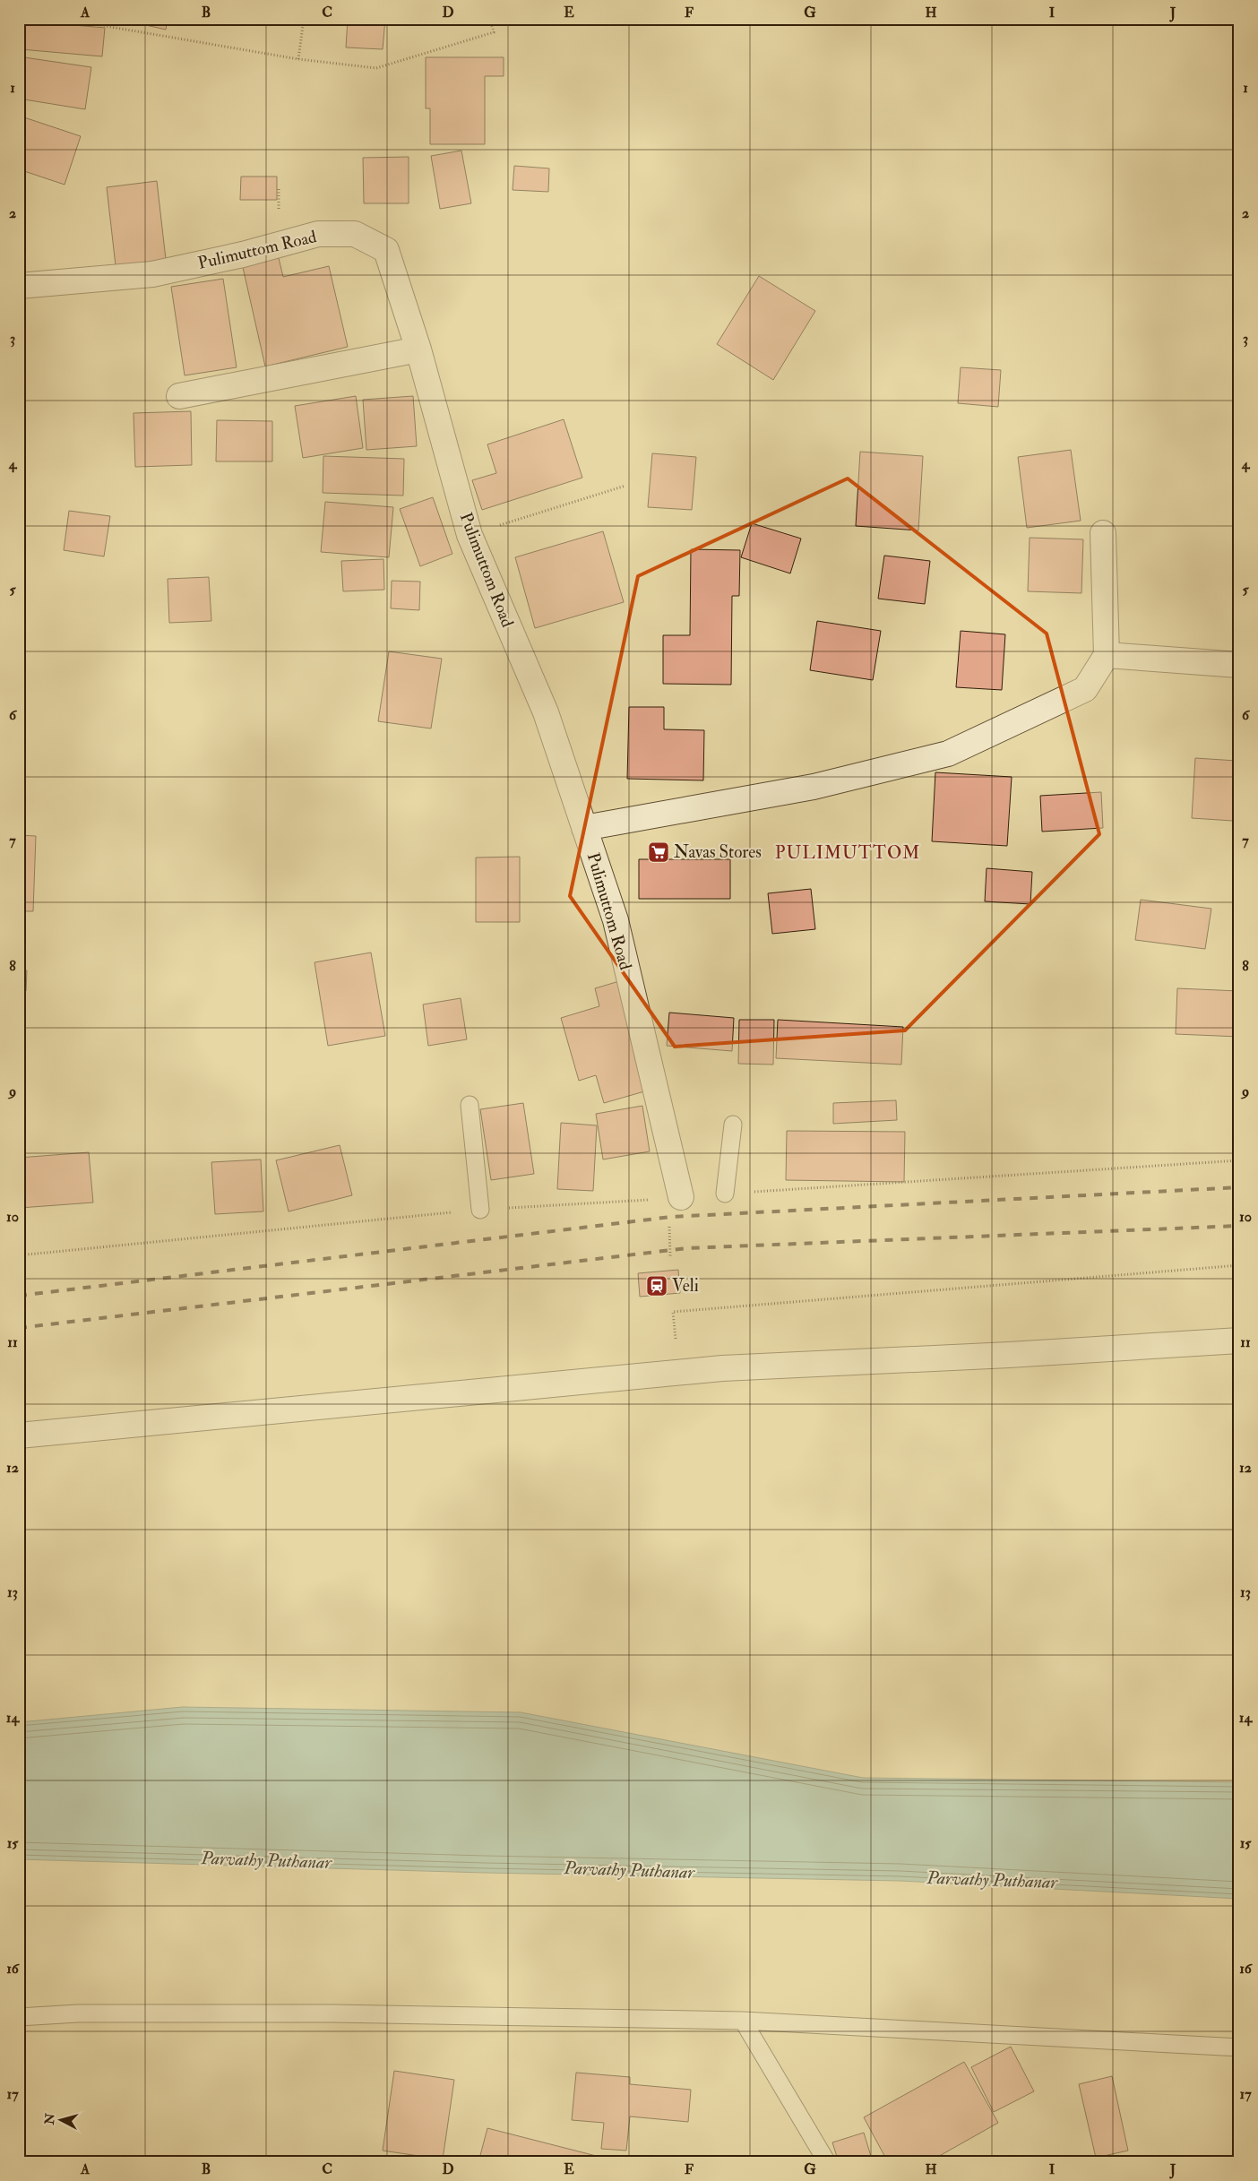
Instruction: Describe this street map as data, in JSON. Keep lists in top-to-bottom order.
{
  "streets": {
    "street": ["Pulimuttom Road"]
  },
  "districts": ["PULIMUTTOM"],
  "water": ["Parvathy Puthanar"],
  "places": {
    "supermarket": ["Navas Stores"],
    "station": ["Veli"]
  },
  "north": "left",
  "grid": {
    "columns": [
      "A",
      "B",
      "C",
      "D",
      "E",
      "F",
      "G",
      "H",
      "I",
      "J"
    ],
    "rows": [
      "1",
      "2",
      "3",
      "4",
      "5",
      "6",
      "7",
      "8",
      "9",
      "10",
      "11",
      "12",
      "13",
      "14",
      "15",
      "16",
      "17"
    ]
  }
}
